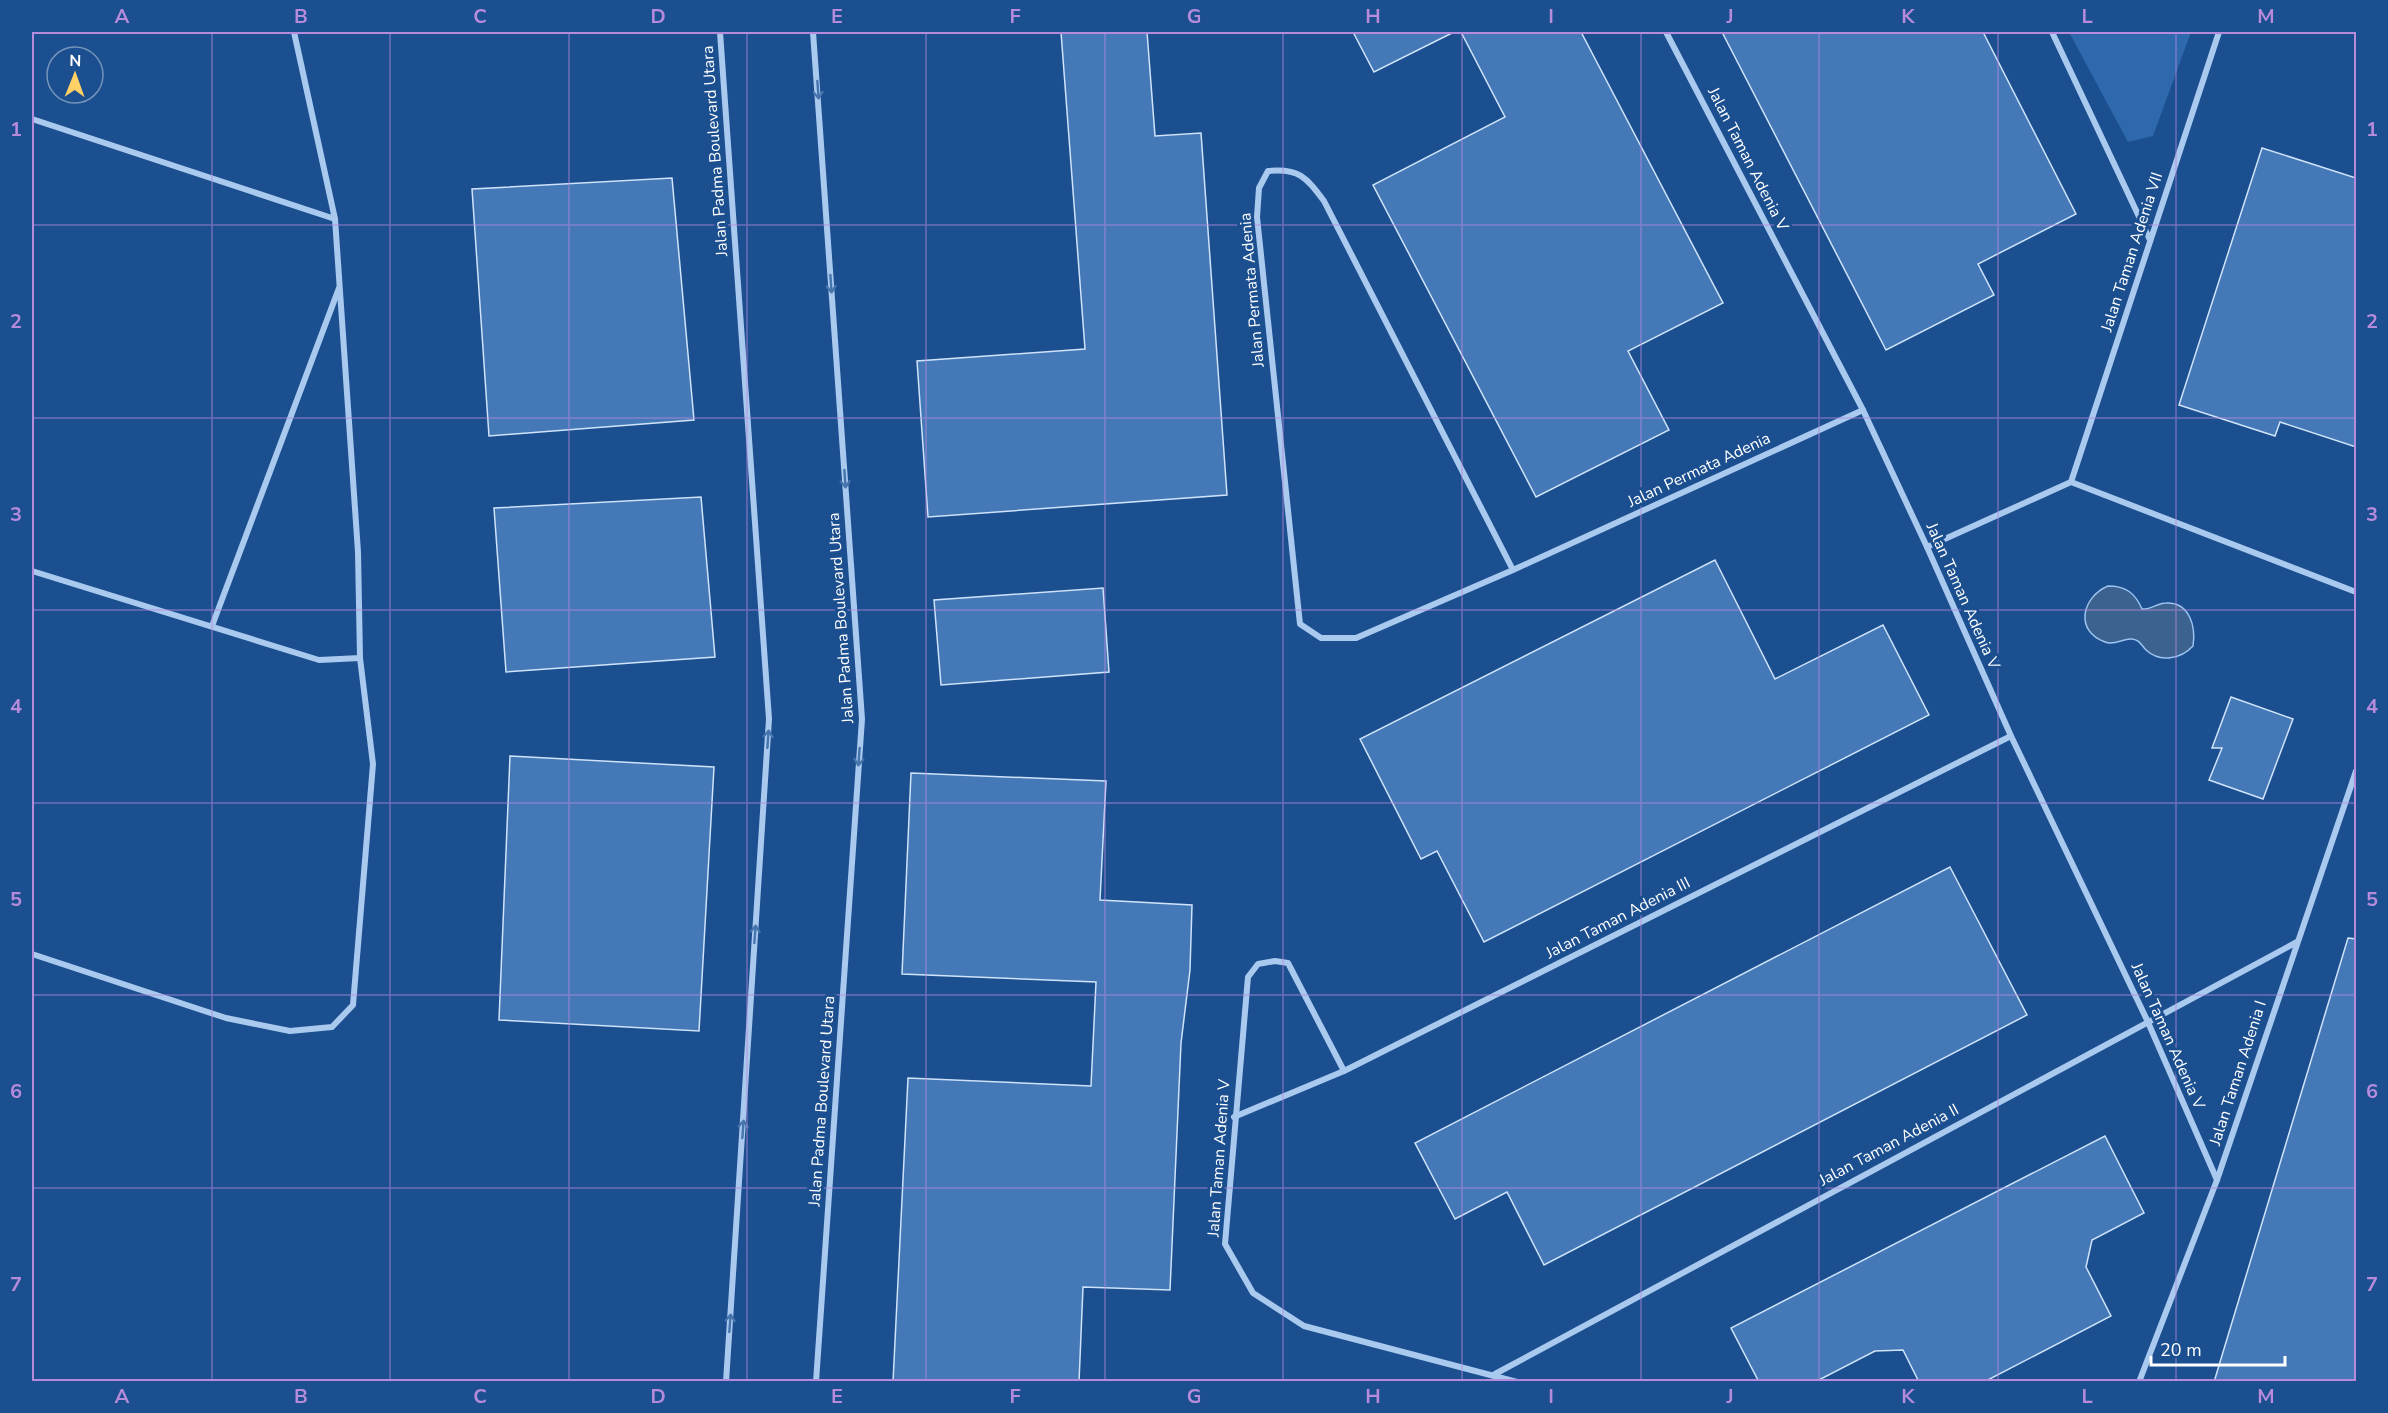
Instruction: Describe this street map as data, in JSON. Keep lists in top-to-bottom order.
{
  "streets": {
    "street": [
      "Jalan Padma Boulevard Utara",
      "Jalan Taman Adenia V",
      "Jalan Taman Adenia VII",
      "Jalan Permata Adenia",
      "Jalan Taman Adenia III",
      "Jalan Taman Adenia I",
      "Jalan Taman Adenia II"
    ]
  },
  "crossings": [
    ["Jalan Taman Adenia V", "Jalan Permata Adenia"],
    ["Jalan Taman Adenia V", "Jalan Taman Adenia III"],
    ["Jalan Taman Adenia V", "Jalan Taman Adenia I"],
    ["Jalan Taman Adenia V", "Jalan Taman Adenia II"],
    ["Jalan Taman Adenia I", "Jalan Taman Adenia II"]
  ],
  "scale_bar": "20 m",
  "north": "top",
  "grid": {
    "columns": [
      "A",
      "B",
      "C",
      "D",
      "E",
      "F",
      "G",
      "H",
      "I",
      "J",
      "K",
      "L",
      "M"
    ],
    "rows": [
      "1",
      "2",
      "3",
      "4",
      "5",
      "6",
      "7"
    ]
  }
}
